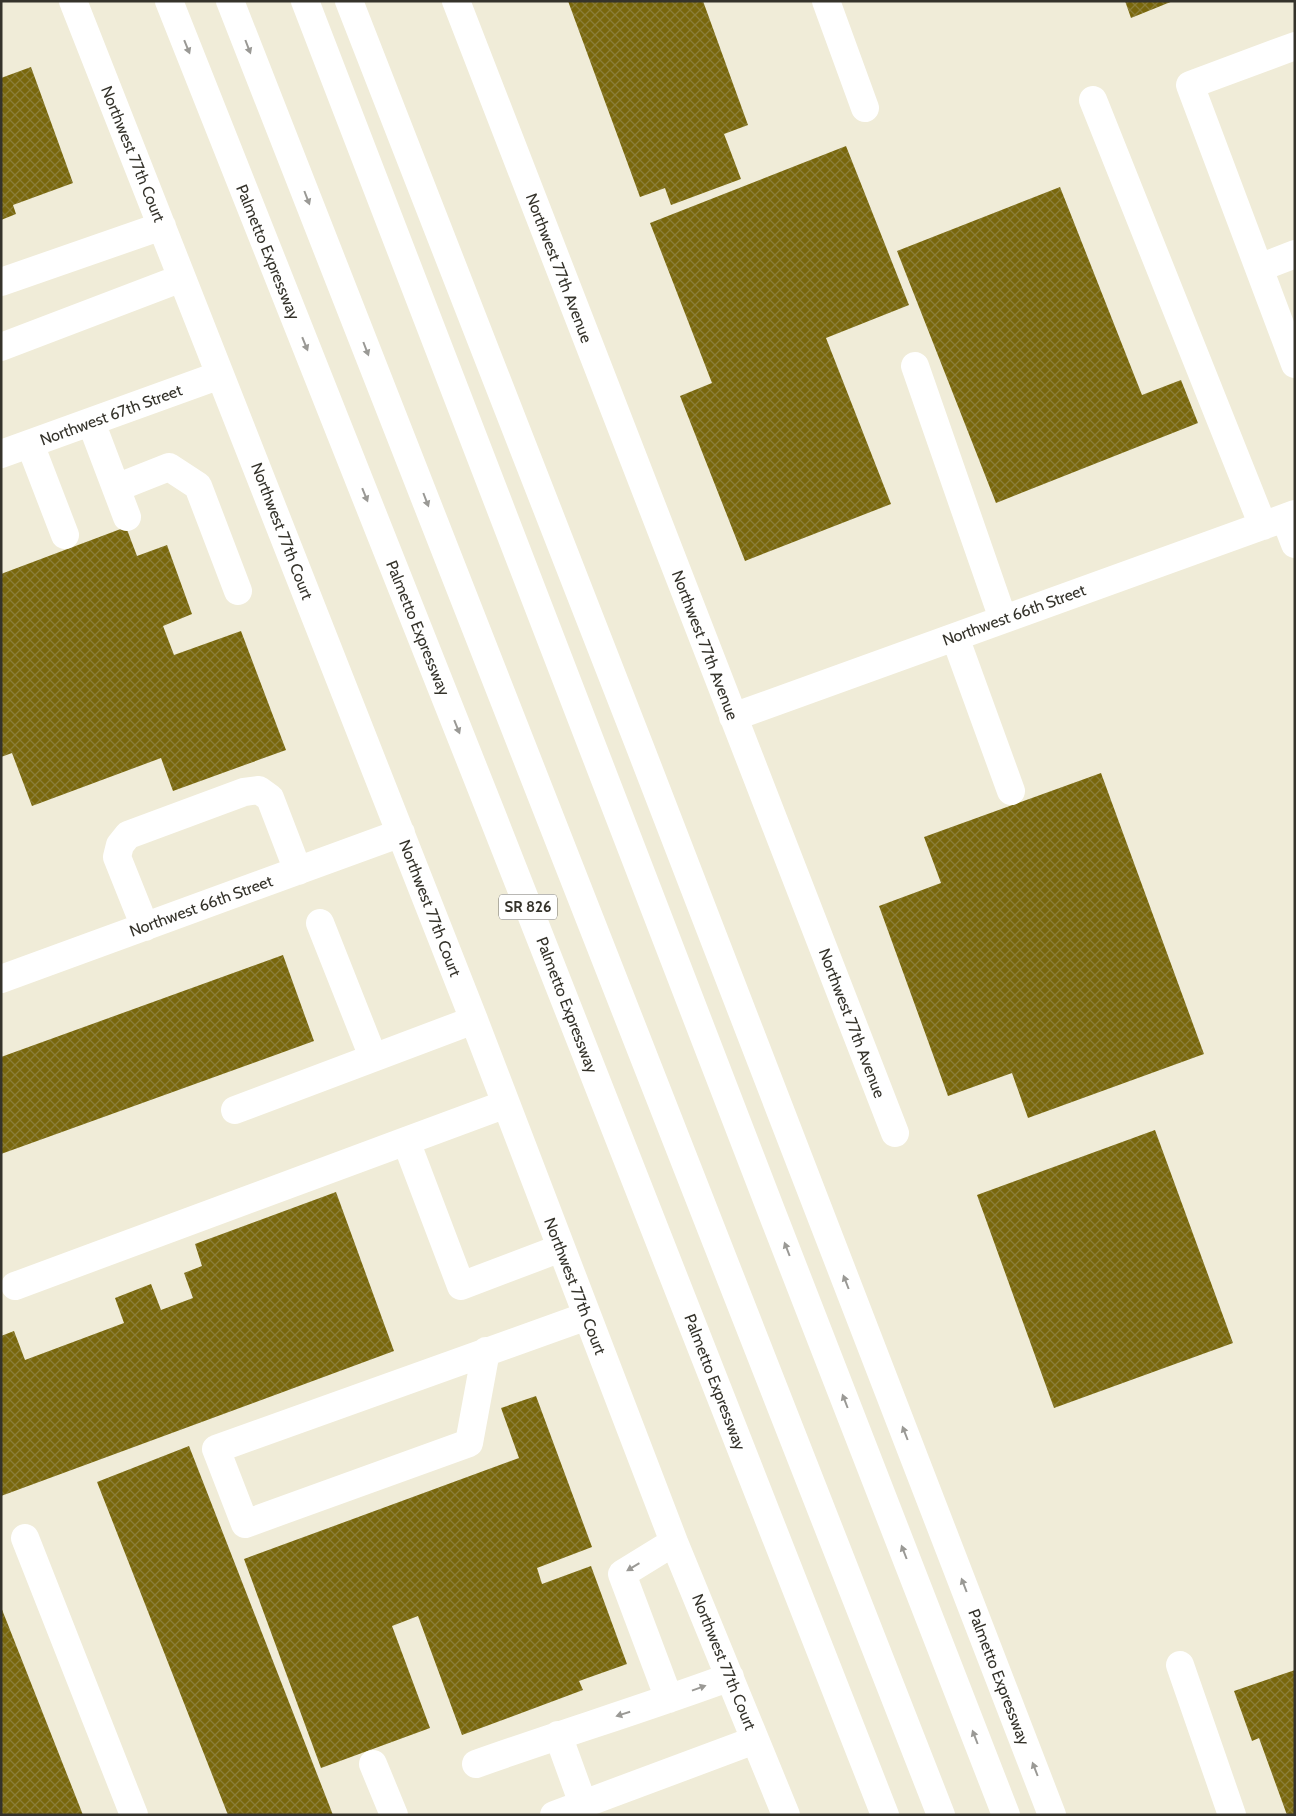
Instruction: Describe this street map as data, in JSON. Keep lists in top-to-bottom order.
{
  "streets": {
    "main road": [
      "Northwest 77th Court",
      "Palmetto Expressway",
      "Northwest 77th Avenue",
      "Northwest 67th Street",
      "Northwest 66th Street",
      "SR 826"
    ]
  },
  "crossings": [
    ["Northwest 77th Court", "Northwest 67th Street"],
    ["Northwest 77th Court", "Northwest 66th Street"],
    ["Northwest 77th Avenue", "Northwest 66th Street"]
  ]
}
